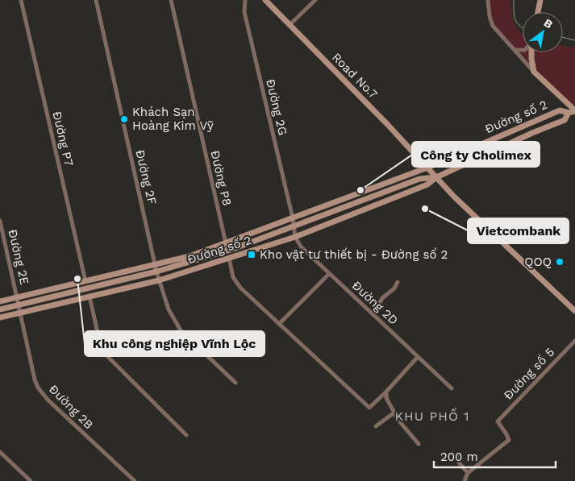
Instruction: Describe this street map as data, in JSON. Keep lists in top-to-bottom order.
{
  "streets": {
    "main road": ["Road No.7", "Đường số 2"],
    "street": [
      "Đường 2G",
      "Đường P7",
      "Đường 2F",
      "Đường P8",
      "Đường 2E",
      "Đường 2D",
      "Đường số 5",
      "Đường 2B"
    ]
  },
  "crossings": [
    ["Road No.7", "Đường số 2"],
    ["Đường 2G", "Đường số 2"],
    ["Đường 2G", "Đường 2D"],
    ["Đường số 2", "Đường P7"],
    ["Đường số 2", "Đường 2F"],
    ["Đường số 2", "Đường P8"],
    ["Đường số 2", "Đường 2E"],
    ["Đường số 2", "Đường 2D"],
    ["Đường số 2", "Đường 2B"],
    ["Đường 2E", "Đường 2B"]
  ],
  "districts": ["KHU PHỐ 1"],
  "places": {
    "other": [
      "Khách Sạn Hoàng Kim Vỹ",
      "Công ty Cholimex",
      "Vietcombank",
      "QOQ",
      "Khu công nghiệp Vĩnh Lộc"
    ],
    "transit": ["Kho vật tư thiết bị - Đường số 2"]
  },
  "scale_bar": "200 m",
  "north": "top right"
}
